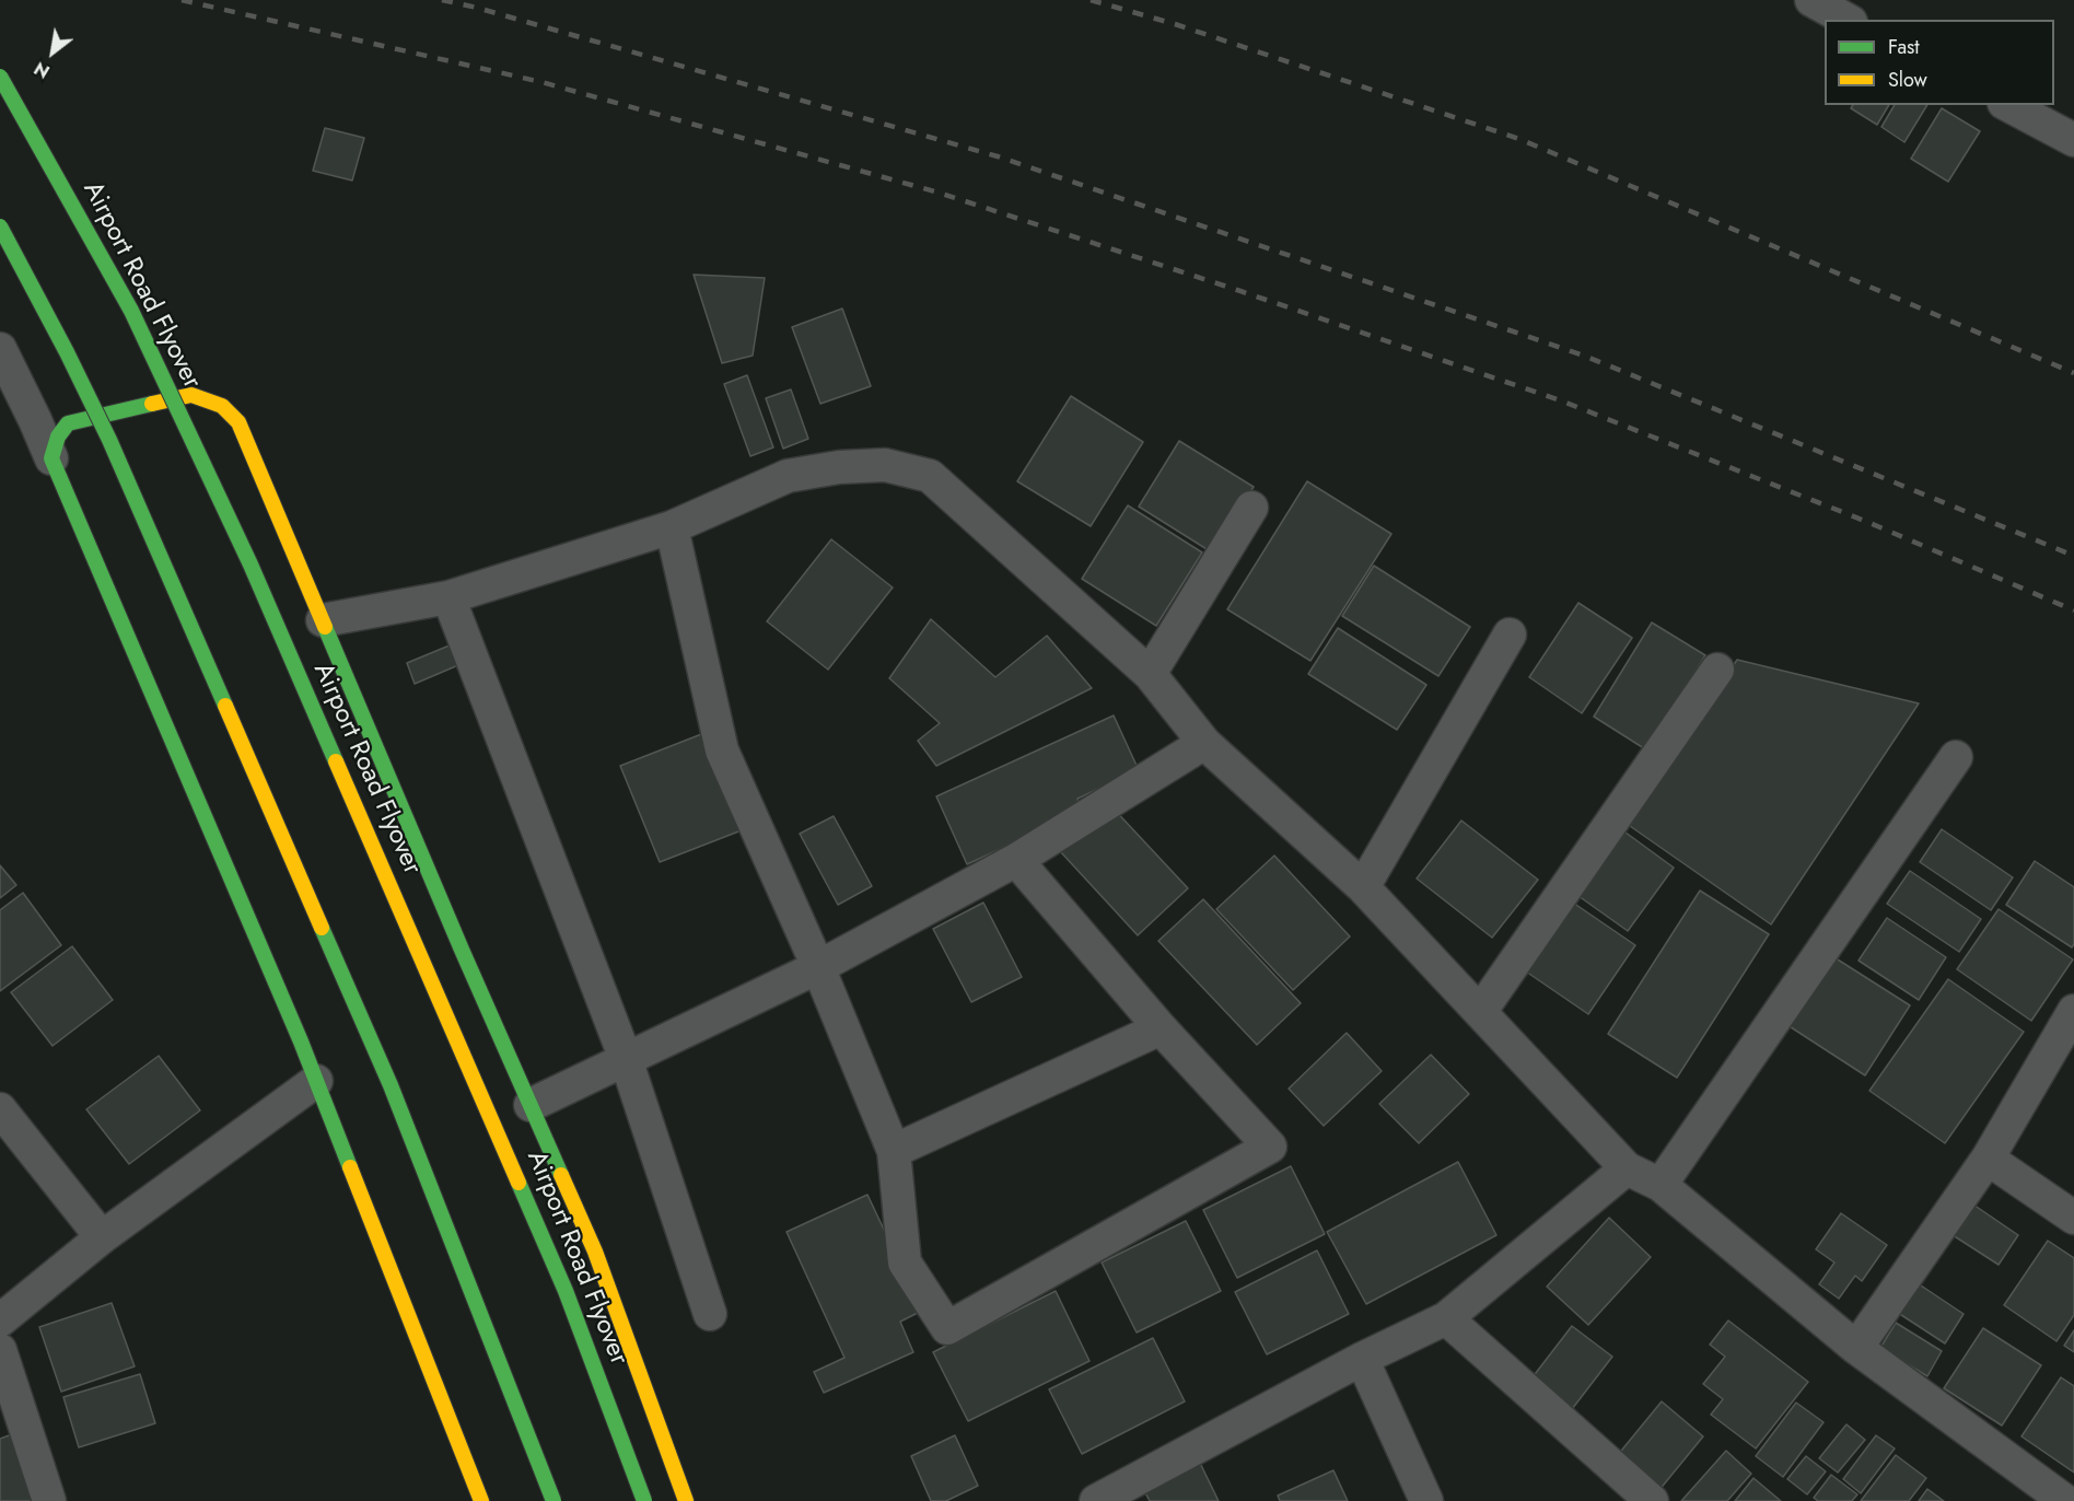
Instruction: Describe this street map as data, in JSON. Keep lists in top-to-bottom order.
{
  "streets": {
    "main road": ["Airport Road Flyover"]
  },
  "legend": ["Fast", "Slow"],
  "north": "bottom left"
}
